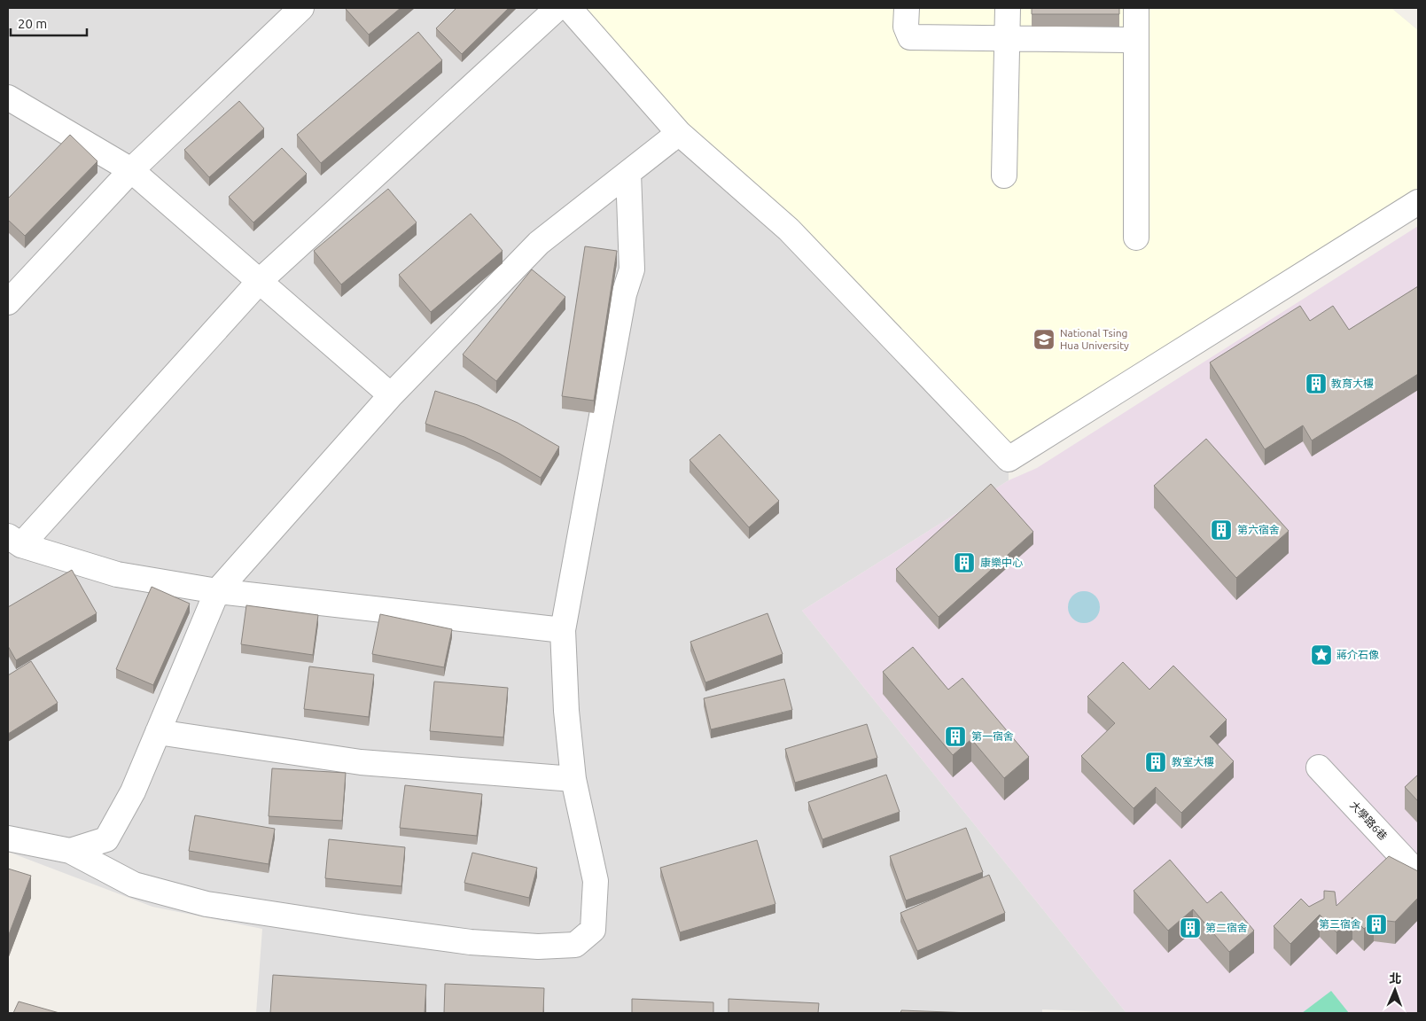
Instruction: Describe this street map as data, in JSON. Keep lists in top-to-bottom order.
{
  "streets": {
    "street": ["大學路6巷"]
  },
  "places": {
    "school or university": ["National Tsing Hua University"],
    "building": [
      "教育大樓",
      "第六宿舍",
      "康樂中心",
      "第一宿舍",
      "教室大樓",
      "第三宿舍",
      "第二宿舍"
    ],
    "place": ["蔣介石像"]
  },
  "scale_bar": "20 m",
  "north": "top"
}
